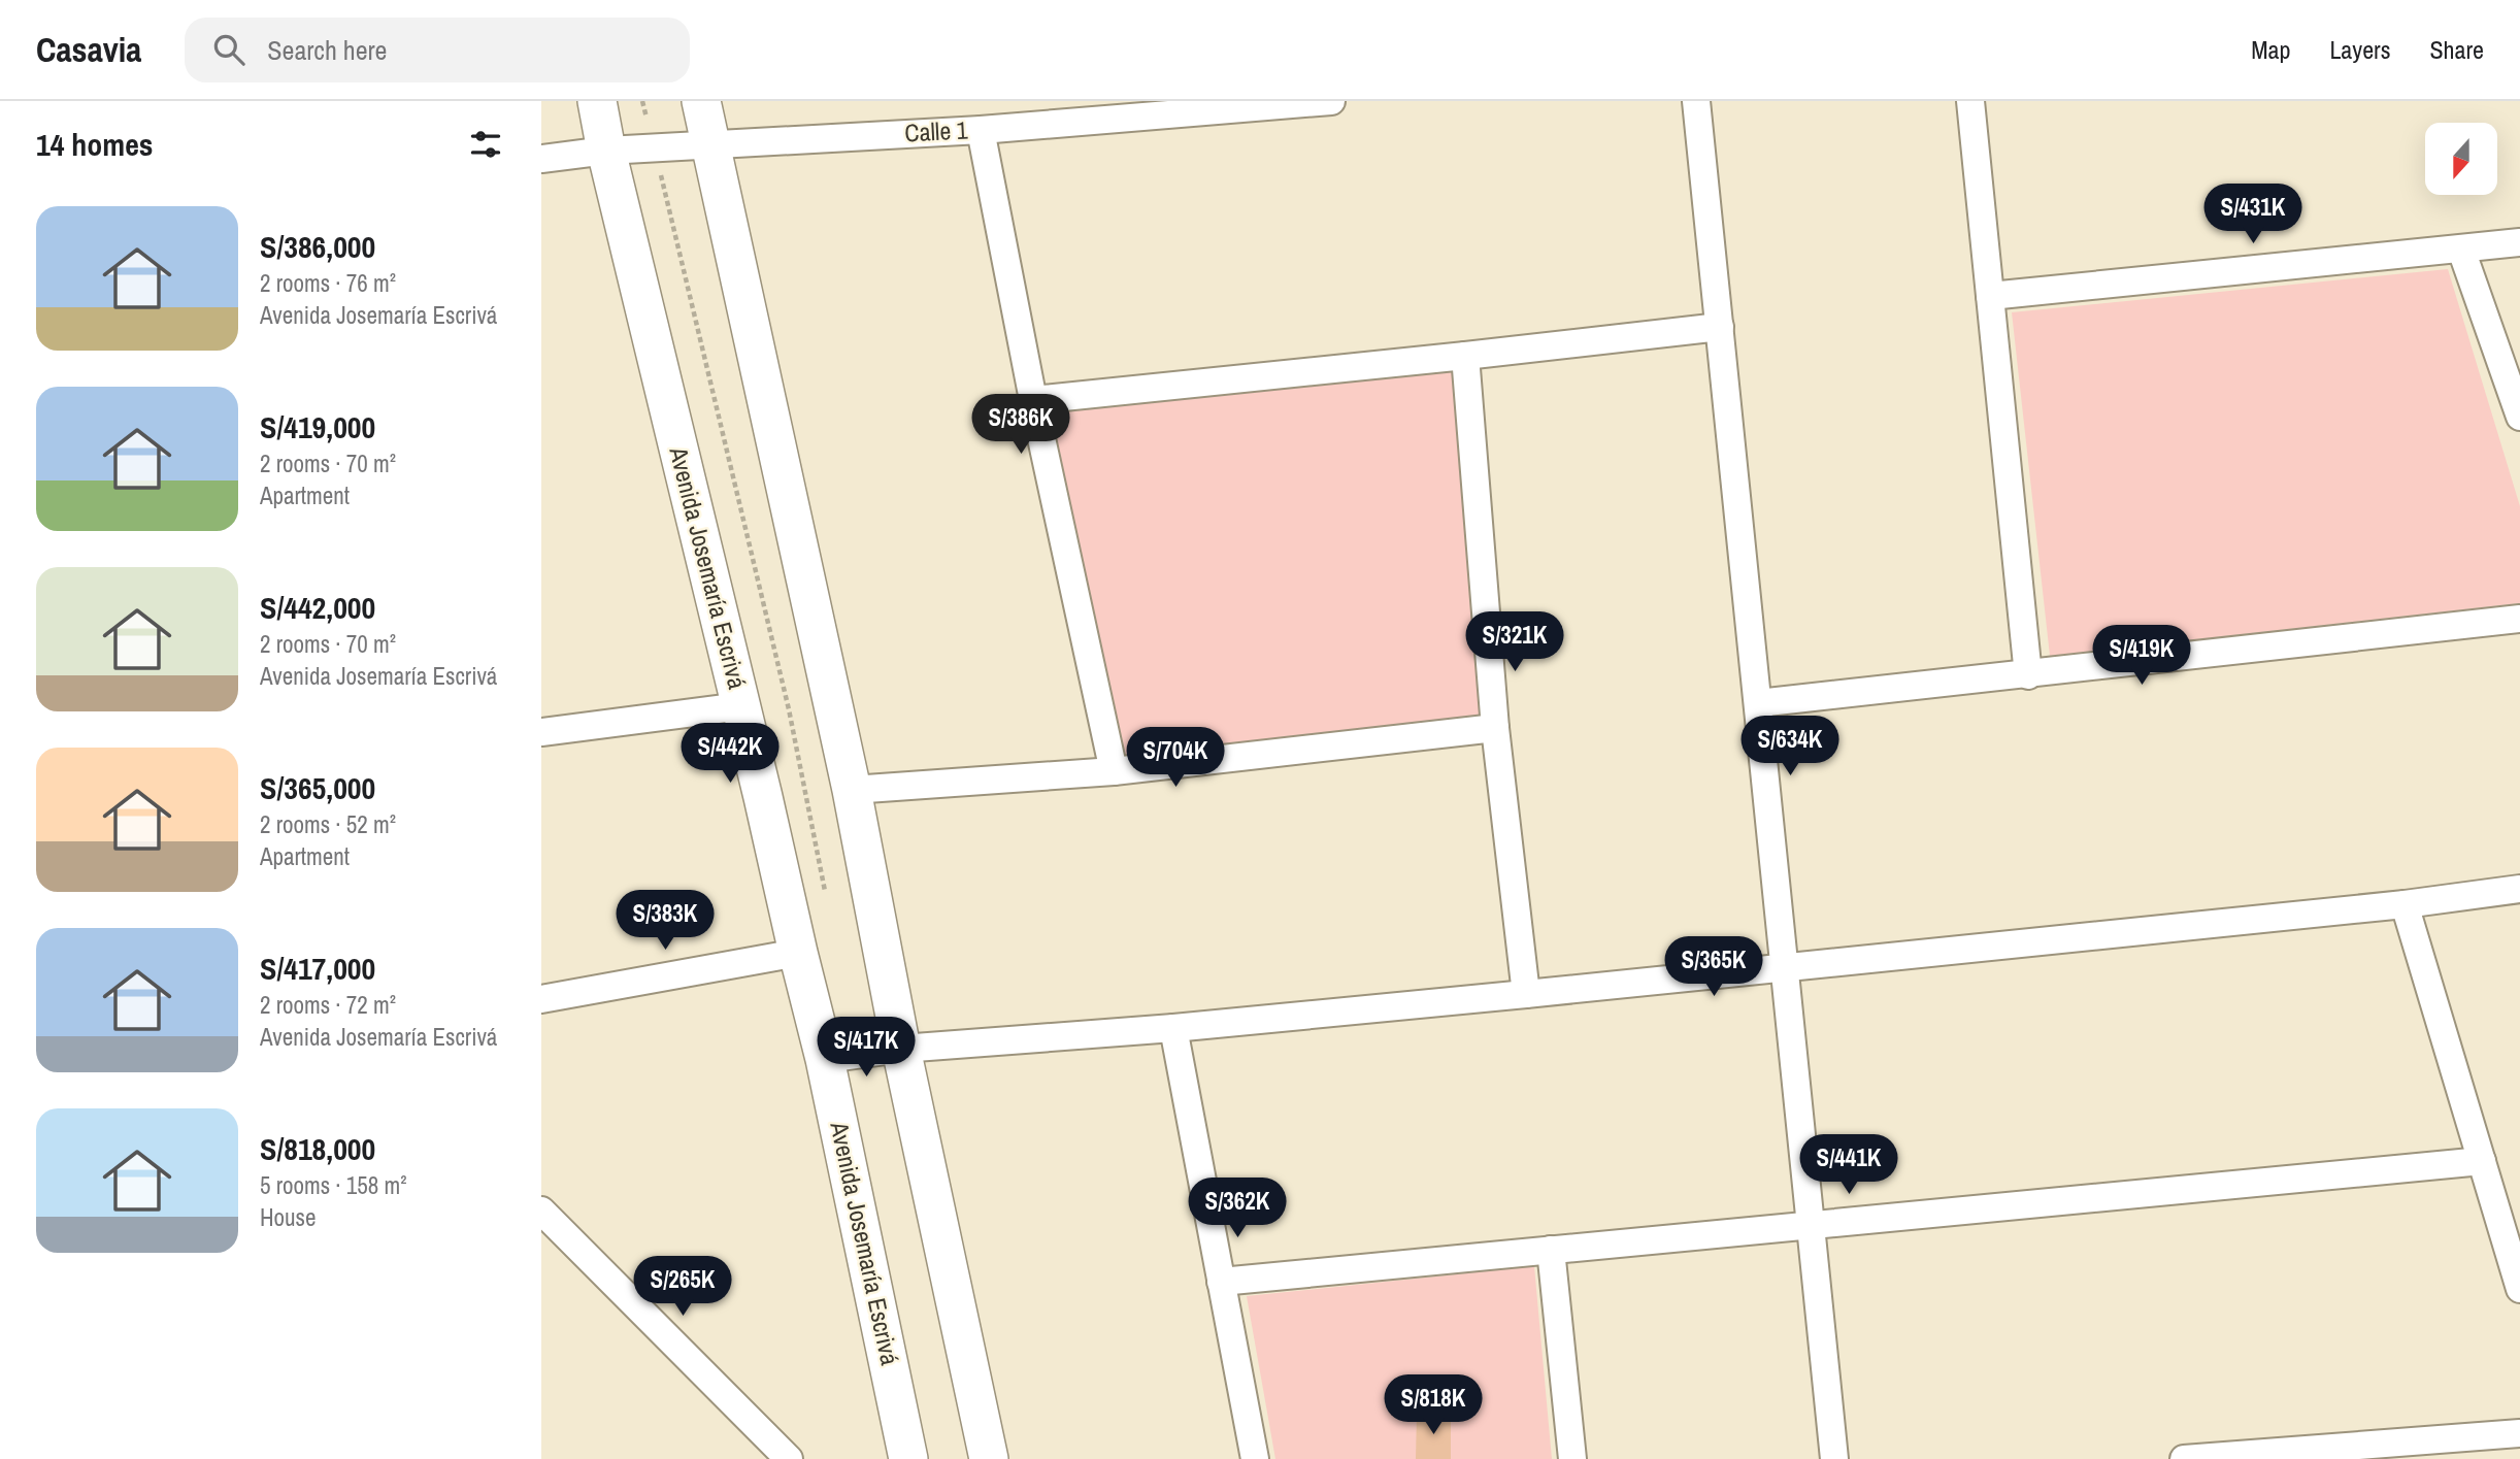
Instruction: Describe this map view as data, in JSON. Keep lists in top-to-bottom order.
{
  "streets": {
    "main road": ["Avenida Josemaría Escrivá"],
    "street": ["Calle 1"]
  },
  "crossings": [
    ["Calle 1", "Avenida Josemaría Escrivá"]
  ],
  "north": "bottom",
  "page": {
    "header": "Casavia",
    "search": "Search here",
    "nav": ["Map", "Layers", "Share"],
    "heading": "14 homes",
    "price": [
      "S/431K",
      "S/386K",
      "S/321K",
      "S/419K",
      "S/634K",
      "S/442K",
      "S/704K",
      "S/383K",
      "S/365K",
      "S/417K",
      "S/441K",
      "S/362K",
      "S/265K",
      "S/818K"
    ],
    "list": [
      {
        "name": "S/386,000",
        "note": "2 rooms · 76 m² · Avenida Josemaría Escrivá"
      },
      {
        "name": "S/419,000",
        "note": "2 rooms · 70 m² · Apartment"
      },
      {
        "name": "S/442,000",
        "note": "2 rooms · 70 m² · Avenida Josemaría Escrivá"
      },
      {
        "name": "S/365,000",
        "note": "2 rooms · 52 m² · Apartment"
      },
      {
        "name": "S/417,000",
        "note": "2 rooms · 72 m² · Avenida Josemaría Escrivá"
      },
      {
        "name": "S/818,000",
        "note": "5 rooms · 158 m² · House"
      }
    ]
  }
}
